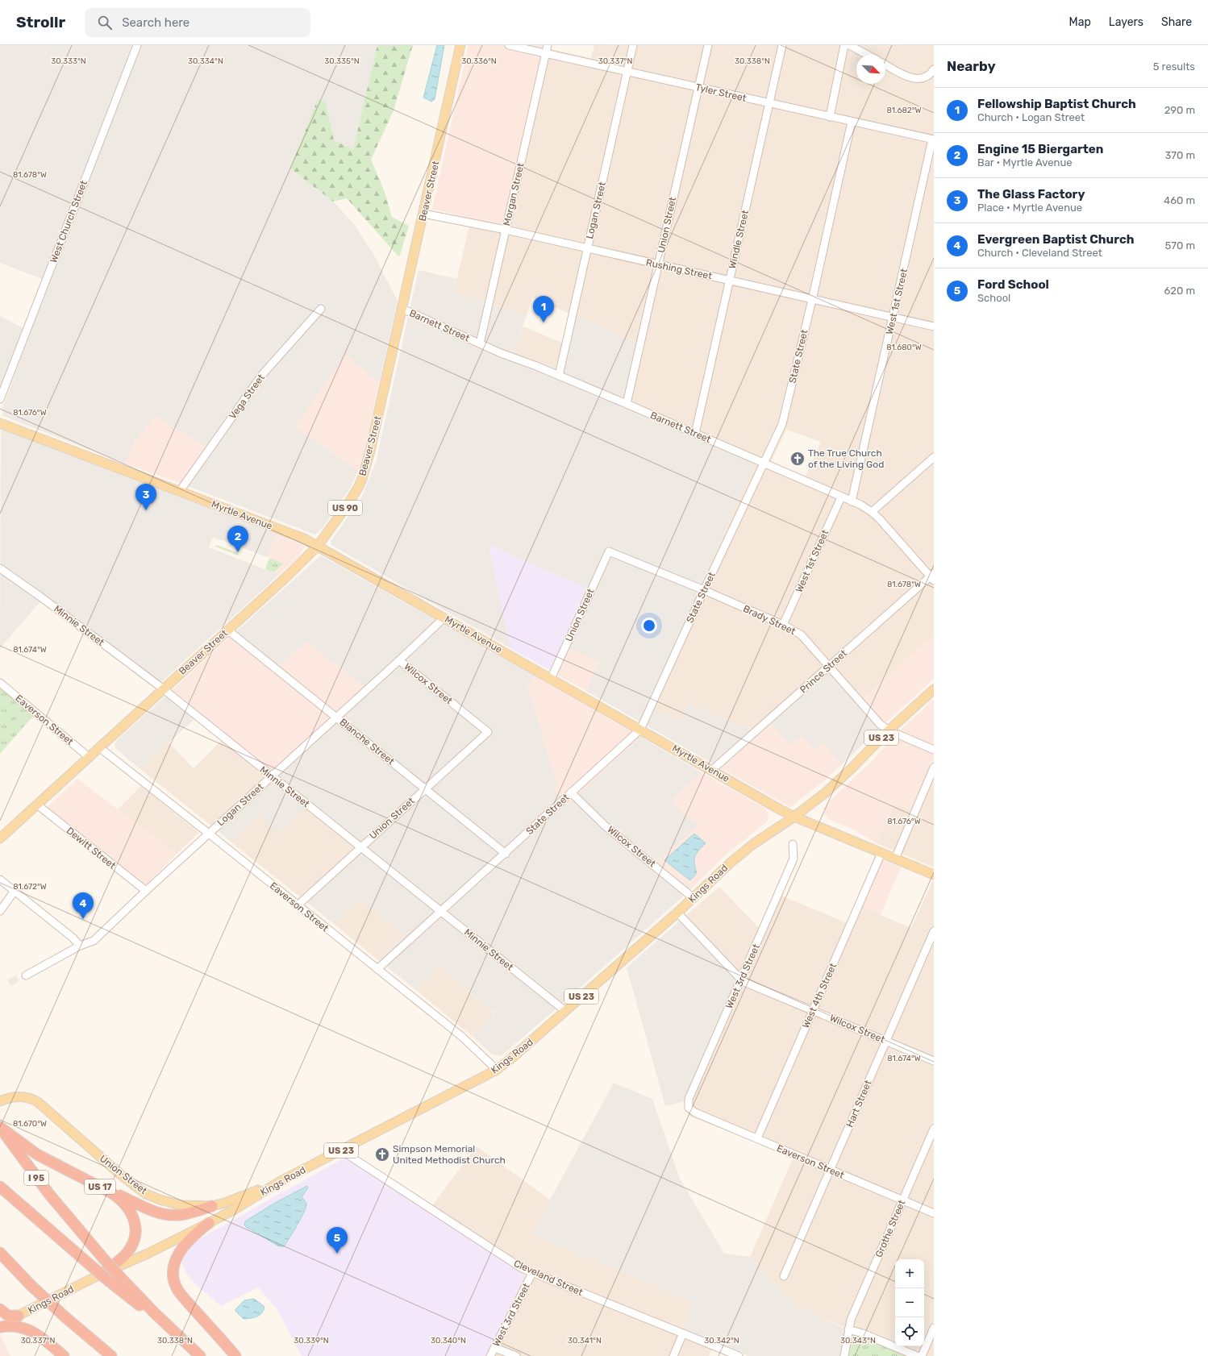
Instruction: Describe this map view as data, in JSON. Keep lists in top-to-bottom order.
{
  "streets": {
    "highway": ["I 95", "US 17"],
    "main road": [
      "Beaver Street",
      "Union Street",
      "US 90",
      "Myrtle Avenue",
      "US 23",
      "Kings Road"
    ],
    "street": [
      "Tyler Street",
      "Morgan Street",
      "Logan Street",
      "West Church Street",
      "Windle Street",
      "Rushing Street",
      "West 1st Street",
      "Barnett Street",
      "State Street",
      "Vega Street",
      "Brady Street",
      "Minnie Street",
      "Prince Street",
      "Wilcox Street",
      "Eaverson Street",
      "Blanche Street",
      "Dewitt Street",
      "West 3rd Street",
      "West 4th Street",
      "Hart Street",
      "Grothe Street",
      "Cleveland Street"
    ]
  },
  "crossings": [
    ["Tyler Street", "Morgan Street"],
    ["Tyler Street", "Logan Street"],
    ["Tyler Street", "Union Street"],
    ["Tyler Street", "Windle Street"],
    ["Tyler Street", "West 1st Street"],
    ["Tyler Street", "State Street"],
    ["Beaver Street", "Rushing Street"],
    ["Beaver Street", "Barnett Street"],
    ["Beaver Street", "Myrtle Avenue"],
    ["Beaver Street", "Minnie Street"],
    ["Beaver Street", "Eaverson Street"],
    ["Beaver Street", "Blanche Street"],
    ["Beaver Street", "Dewitt Street"],
    ["Morgan Street", "Rushing Street"],
    ["Morgan Street", "Barnett Street"],
    ["Logan Street", "Rushing Street"],
    ["Logan Street", "Barnett Street"],
    ["Logan Street", "Myrtle Avenue"],
    ["Logan Street", "Minnie Street"],
    ["Logan Street", "Wilcox Street"],
    ["Logan Street", "Eaverson Street"],
    ["Logan Street", "Blanche Street"],
    ["Logan Street", "Dewitt Street"],
    ["Union Street", "Rushing Street"],
    ["Union Street", "Barnett Street"],
    ["Union Street", "Myrtle Avenue"],
    ["Union Street", "Brady Street"],
    ["Union Street", "Minnie Street"],
    ["Union Street", "Wilcox Street"],
    ["Union Street", "Eaverson Street"],
    ["Union Street", "Blanche Street"],
    ["Union Street", "Kings Road"],
    ["Windle Street", "Rushing Street"],
    ["Windle Street", "Barnett Street"],
    ["Rushing Street", "West 1st Street"],
    ["Rushing Street", "State Street"],
    ["West 1st Street", "Barnett Street"],
    ["West 1st Street", "Brady Street"],
    ["Barnett Street", "State Street"],
    ["Barnett Street", "Prince Street"],
    ["State Street", "Myrtle Avenue"],
    ["State Street", "Brady Street"],
    ["State Street", "Minnie Street"],
    ["State Street", "Wilcox Street"],
    ["State Street", "Eaverson Street"],
    ["State Street", "Blanche Street"],
    ["Vega Street", "Myrtle Avenue"],
    ["Myrtle Avenue", "Prince Street"],
    ["Myrtle Avenue", "Kings Road"],
    ["Myrtle Avenue", "West 4th Street"],
    ["Brady Street", "Prince Street"],
    ["Brady Street", "Kings Road"],
    ["Minnie Street", "Kings Road"],
    ["Wilcox Street", "Kings Road"],
    ["Wilcox Street", "West 3rd Street"],
    ["Wilcox Street", "West 4th Street"],
    ["Wilcox Street", "Hart Street"],
    ["Eaverson Street", "Kings Road"],
    ["Eaverson Street", "West 3rd Street"],
    ["Eaverson Street", "West 4th Street"],
    ["Eaverson Street", "Hart Street"],
    ["Eaverson Street", "Grothe Street"],
    ["Kings Road", "US 17"],
    ["Kings Road", "Cleveland Street"],
    ["West 3rd Street", "Cleveland Street"],
    ["I 95", "US 17"]
  ],
  "places": {
    "church": ["The True Church of the Living God", "Simpson Memorial United Methodist Church"]
  },
  "north": "bottom right",
  "page": {
    "header": "Strollr",
    "search": "Search here",
    "nav": ["Map", "Layers", "Share"],
    "heading": ["Nearby", "5 results"],
    "list": [
      {
        "mark": "1",
        "name": "Fellowship Baptist Church",
        "note": "Church · Logan Street",
        "value": "290 m"
      },
      {
        "mark": "2",
        "name": "Engine 15 Biergarten",
        "note": "Bar · Myrtle Avenue",
        "value": "370 m"
      },
      {
        "mark": "3",
        "name": "The Glass Factory",
        "note": "Place · Myrtle Avenue",
        "value": "460 m"
      },
      {
        "mark": "4",
        "name": "Evergreen Baptist Church",
        "note": "Church · Cleveland Street",
        "value": "570 m"
      },
      {
        "mark": "5",
        "name": "Ford School",
        "note": "School",
        "value": "620 m"
      }
    ],
    "pins": [
      "1",
      "3",
      "2",
      "4",
      "5"
    ],
    "map_buttons": ["+", "−"]
  },
  "coordinates": [
    "30.334°N",
    "30.335°N",
    "30.336°N",
    "30.337°N",
    "30.338°N",
    "30.333°N",
    "81.682°W",
    "81.678°W",
    "81.680°W",
    "81.676°W",
    "81.674°W",
    "81.672°W",
    "81.670°W",
    "30.339°N",
    "30.340°N",
    "30.341°N",
    "30.342°N",
    "30.343°N"
  ]
}
